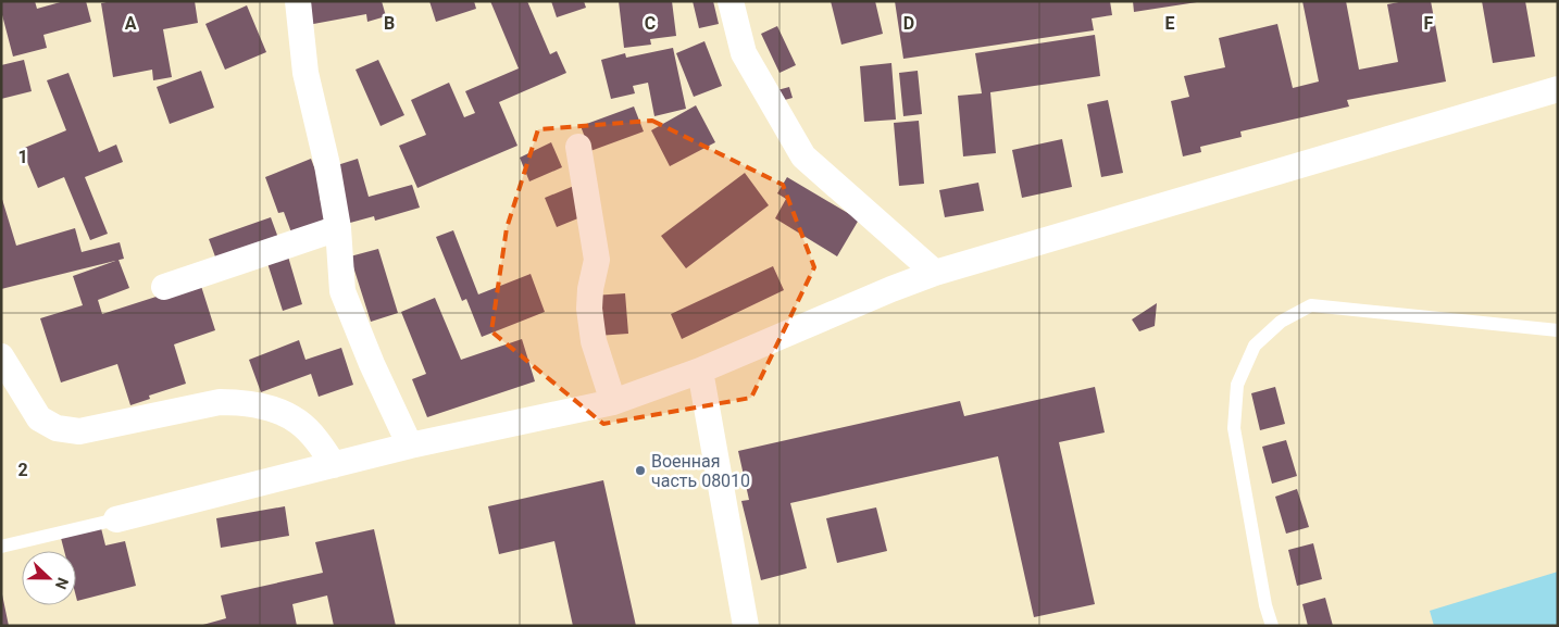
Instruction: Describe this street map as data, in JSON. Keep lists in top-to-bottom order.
{
  "places": ["Военная часть 08010"],
  "north": "right",
  "grid": {
    "columns": [
      "A",
      "B",
      "C",
      "D",
      "E",
      "F"
    ],
    "rows": ["1", "2"]
  }
}
